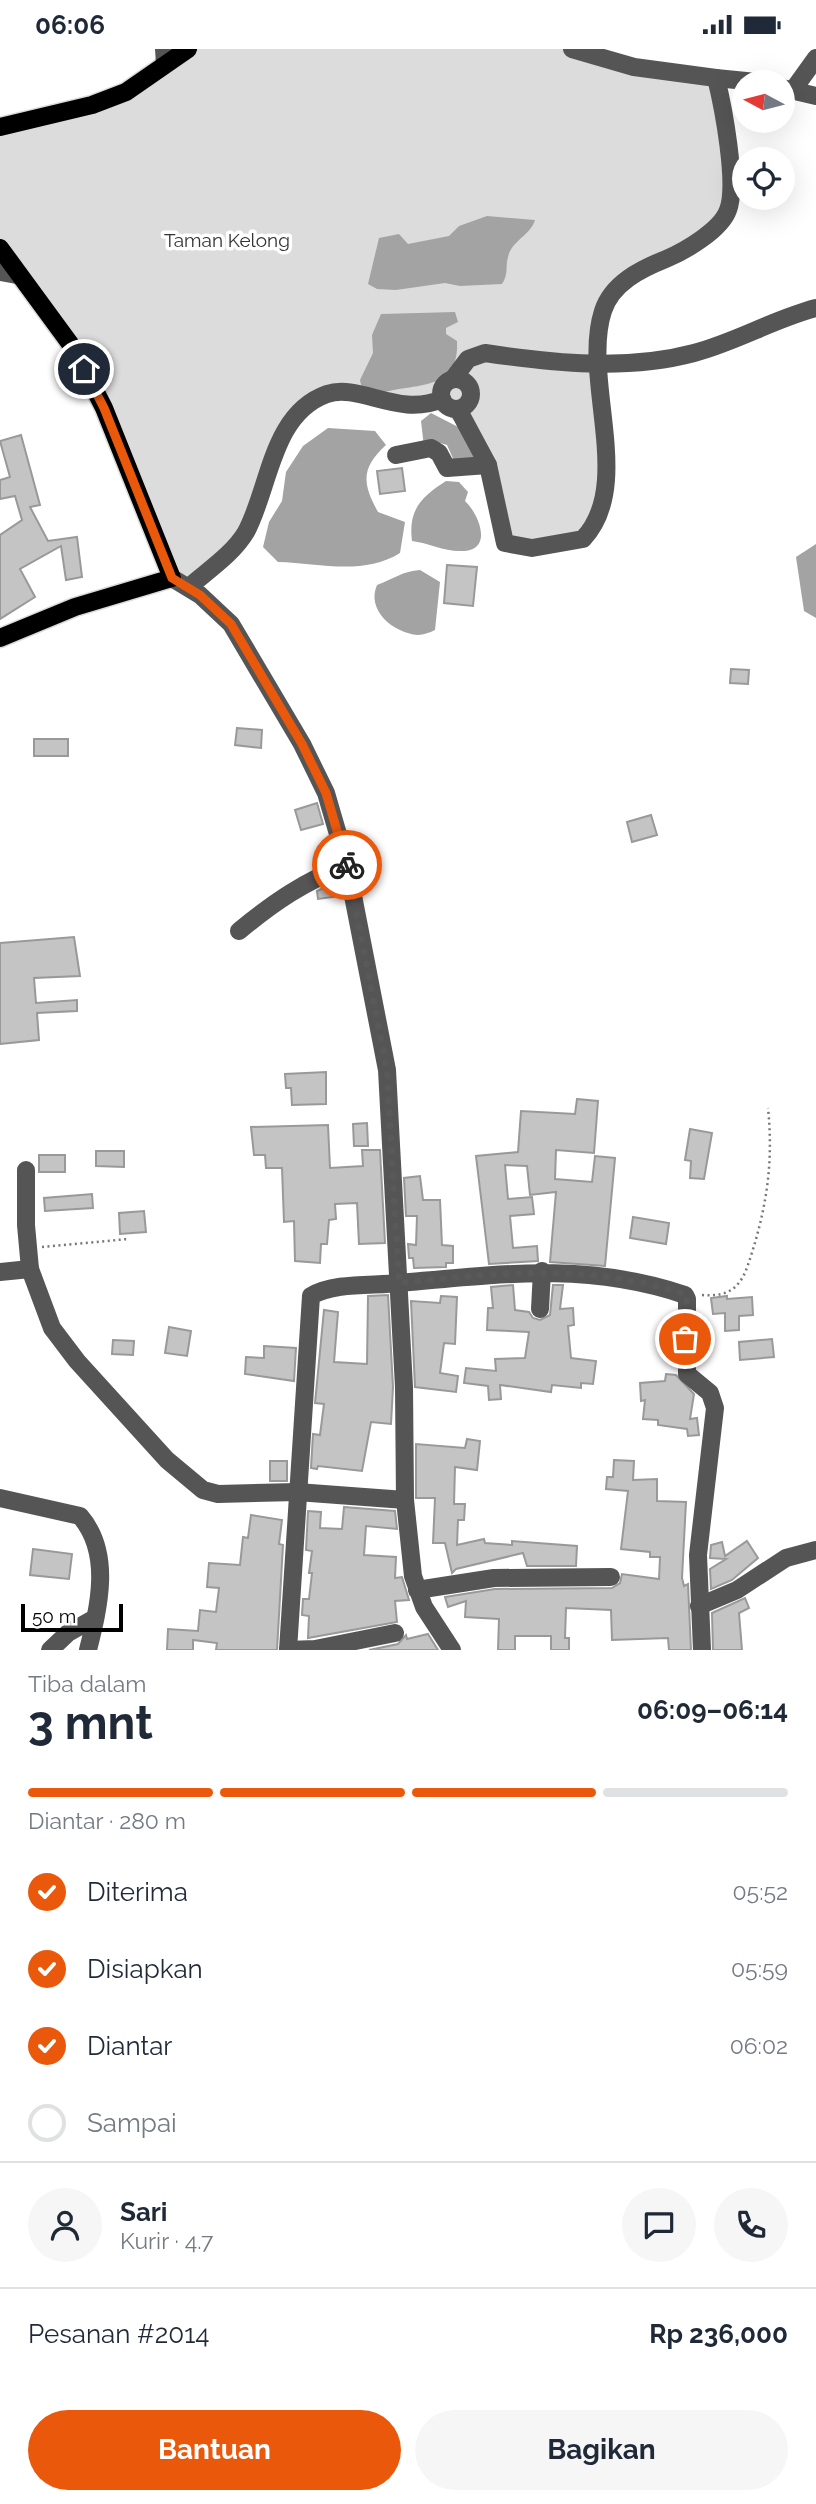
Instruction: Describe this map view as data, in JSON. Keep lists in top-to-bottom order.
{
  "parks": ["Taman Kelong"],
  "scale_bar": "50 m",
  "north": "left",
  "page": {
    "status": "06:06",
    "scale": "50 m",
    "heading": ["3 mnt", "Tiba dalam", "06:09–06:14"],
    "panel": [
      "Sari",
      "Kurir · 4.7",
      "Pesanan #2014",
      "Rp 236,000"
    ],
    "bar": "Diantar · 280 m",
    "list": [
      ["Diterima", "05:52"],
      ["Disiapkan", "05:59"],
      ["Diantar", "06:02"],
      "Sampai"
    ],
    "buttons": ["Bantuan", "Bagikan"]
  }
}
